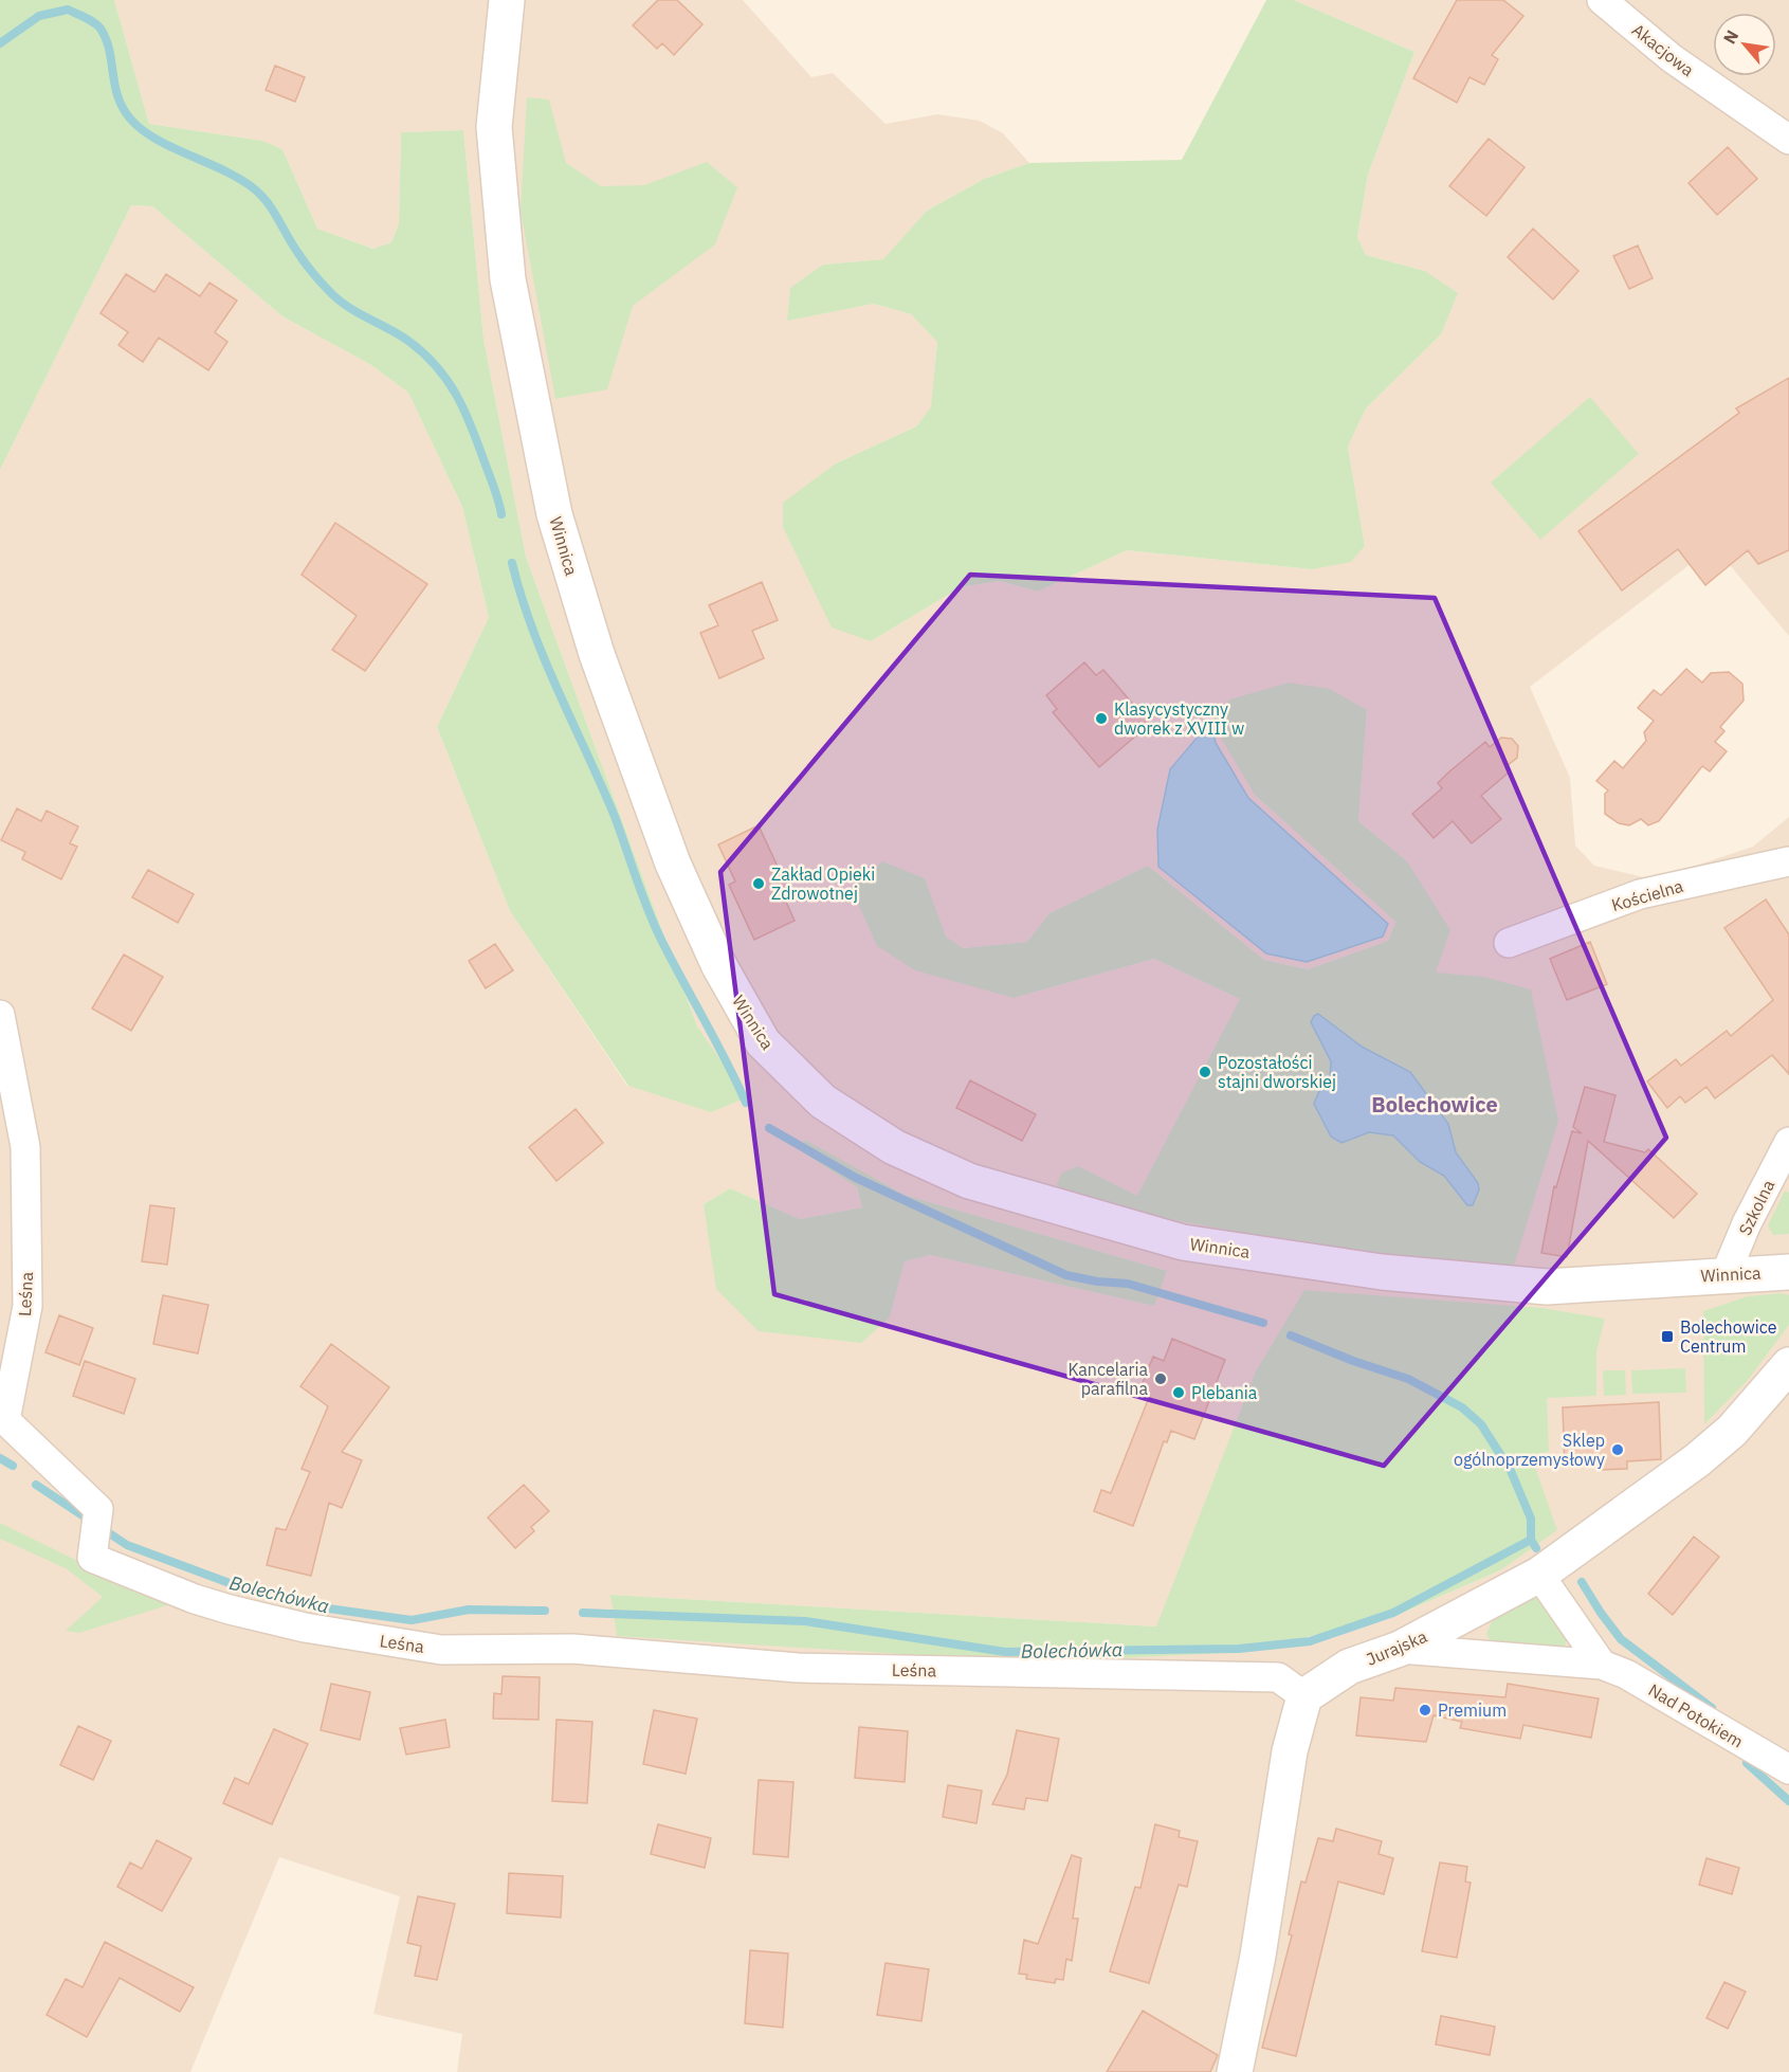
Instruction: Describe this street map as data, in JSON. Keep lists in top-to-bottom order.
{
  "streets": {
    "street": [
      "Akacjowa",
      "Winnica",
      "Kościelna",
      "Szkolna",
      "Leśna",
      "Jurajska",
      "Nad Potokiem"
    ]
  },
  "crossings": [
    ["Winnica", "Szkolna"],
    ["Leśna", "Jurajska"],
    ["Jurajska", "Nad Potokiem"]
  ],
  "districts": ["Bolechowice"],
  "water": ["Bolechówka"],
  "places": {
    "other": [
      "Klasycystyczny dworek z XVIII w",
      "Zakład Opieki Zdrowotnej",
      "Pozostałości stajni dworskiej",
      "Kancelaria parafilna",
      "Plebania",
      "Sklep ogólnoprzemysłowy",
      "Premium"
    ],
    "transit": ["Bolechowice Centrum"]
  },
  "north": "top left"
}
